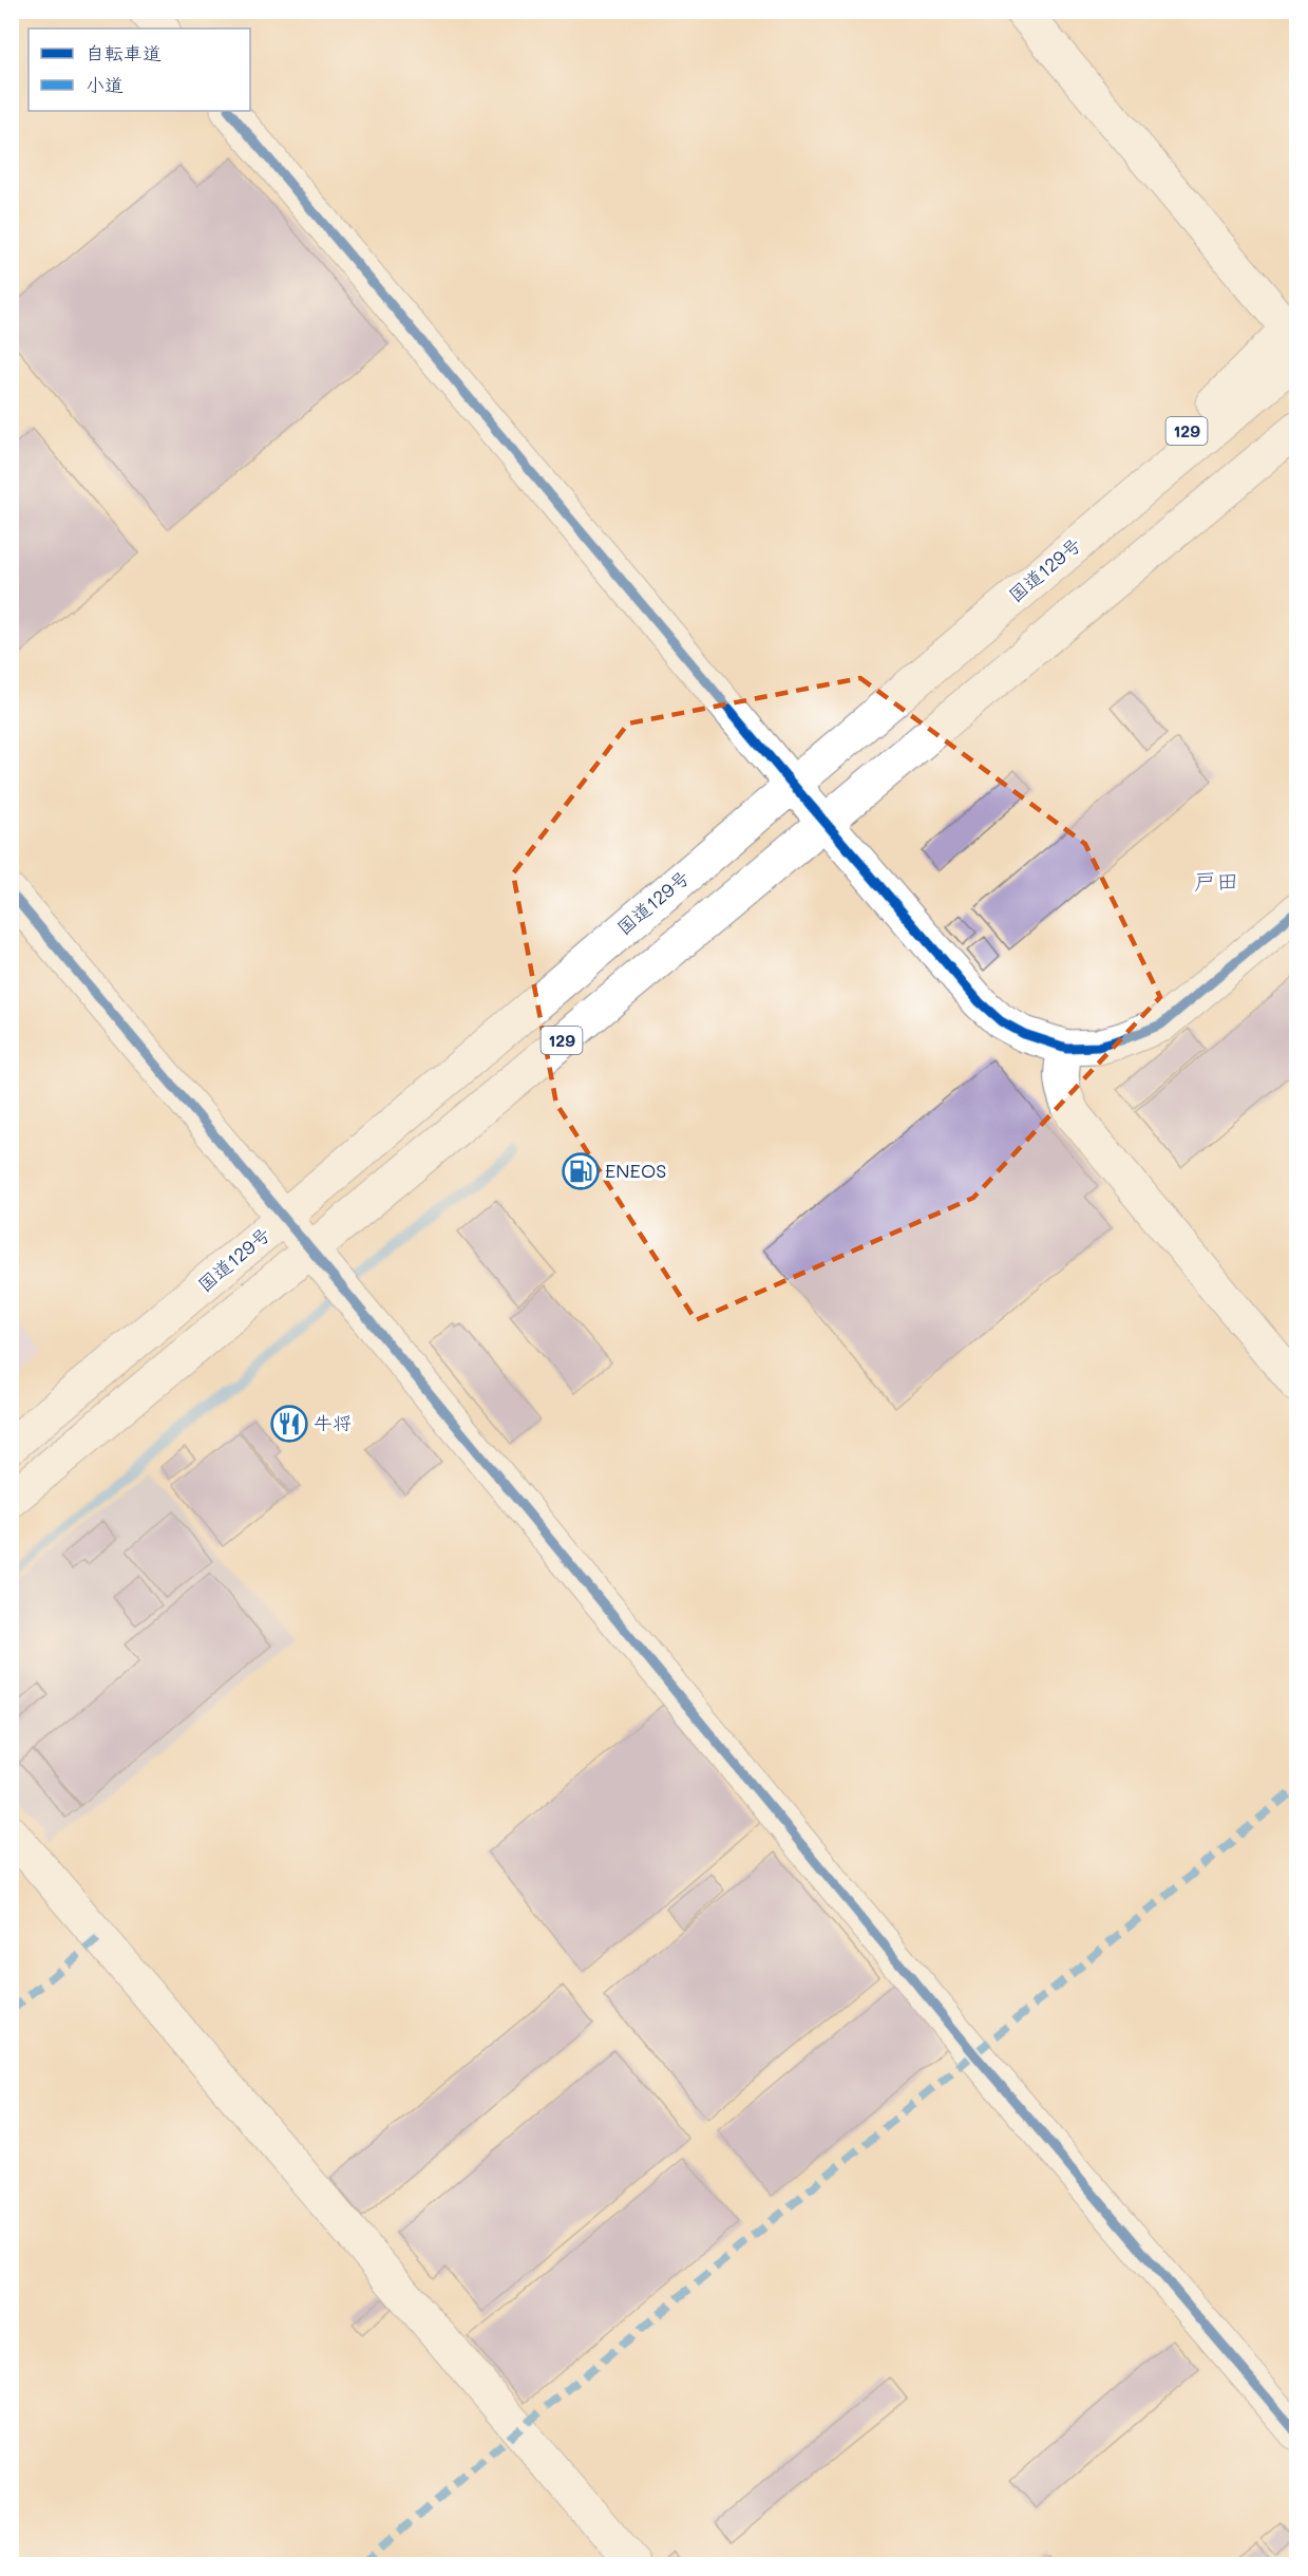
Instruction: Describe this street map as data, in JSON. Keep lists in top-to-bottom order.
{
  "streets": {
    "main road": ["129", "国道129号"]
  },
  "districts": ["戸田"],
  "places": {
    "fuel station": ["ENEOS"],
    "restaurant": ["牛将"]
  },
  "legend": ["自転車道", "小道"]
}
